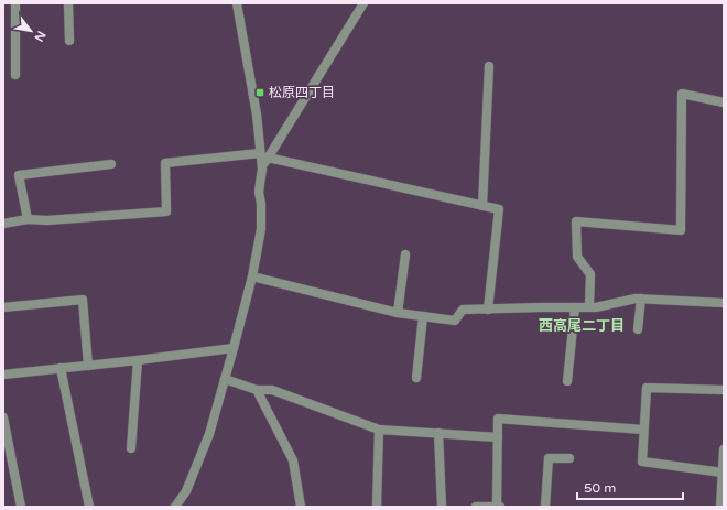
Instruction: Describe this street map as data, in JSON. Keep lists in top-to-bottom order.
{
  "districts": ["西高尾二丁目"],
  "places": {
    "transit": ["松原四丁目"]
  },
  "scale_bar": "50 m",
  "north": "bottom right"
}
